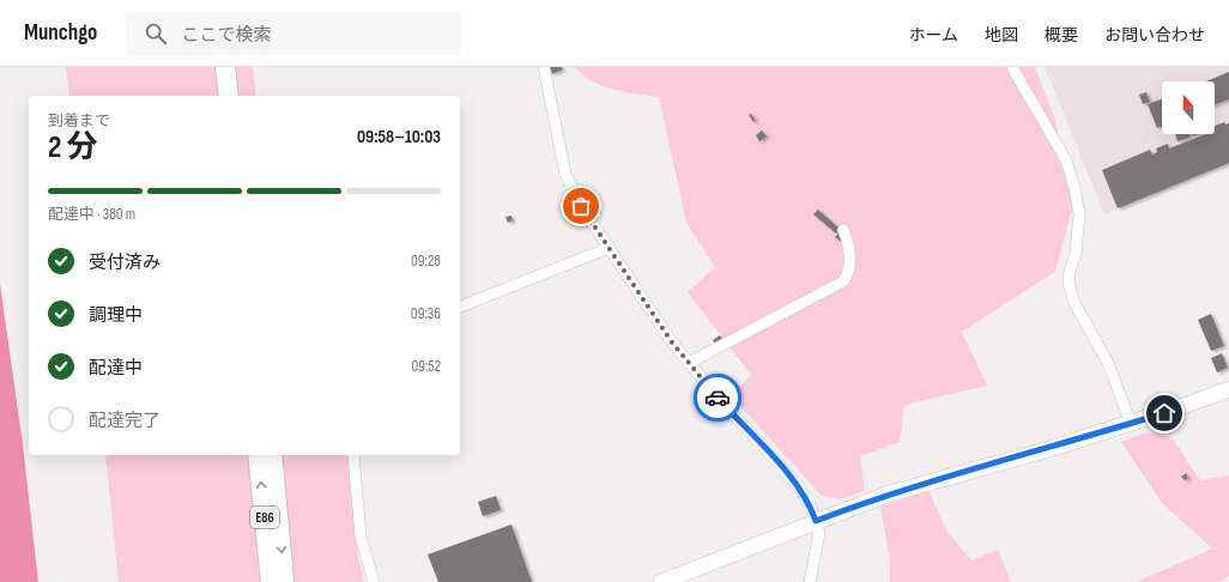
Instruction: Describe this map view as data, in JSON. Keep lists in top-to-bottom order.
{
  "streets": {
    "highway": ["E86"]
  },
  "north": "top",
  "page": {
    "header": "Munchgo",
    "search": "ここで検索",
    "nav": [
      "ホーム",
      "地図",
      "概要",
      "お問い合わせ"
    ],
    "heading": ["2 分", "到着まで", "09:58–10:03"],
    "bar": "配達中 · 380 m",
    "list": [
      ["受付済み", "09:28"],
      ["調理中", "09:36"],
      ["配達中", "09:52"],
      "配達完了"
    ]
  }
}
